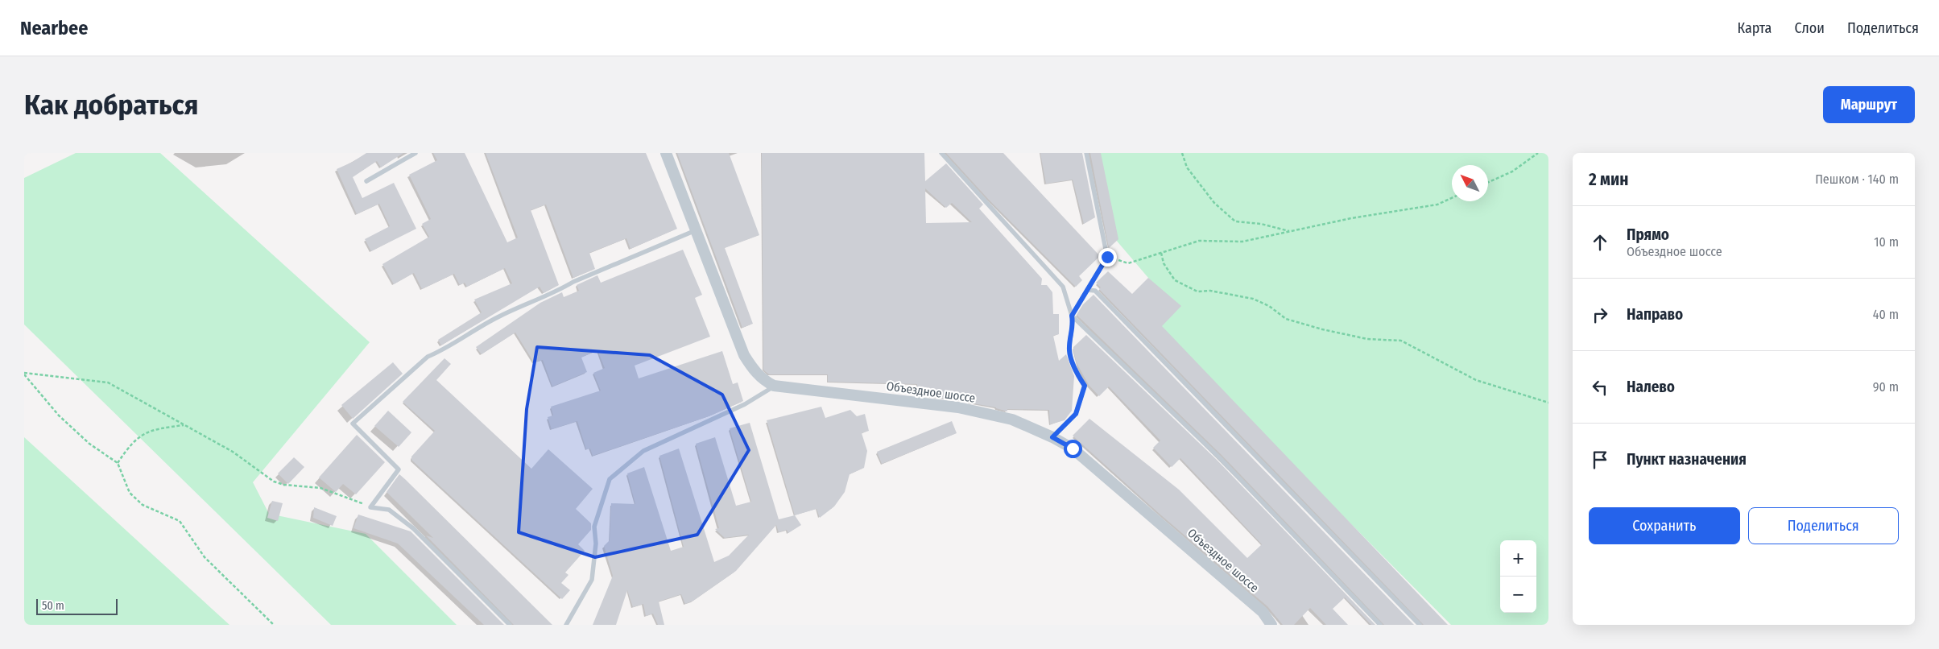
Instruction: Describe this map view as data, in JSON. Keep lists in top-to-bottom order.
{
  "streets": {
    "street": ["Объездное шоссе"]
  },
  "scale_bar": "50 m",
  "north": "top left",
  "page": {
    "header": "Nearbee",
    "nav": ["Карта", "Слои", "Поделиться"],
    "buttons": [
      "Маршрут",
      ["Сохранить", "Поделиться"]
    ],
    "title": "Как добраться",
    "heading": ["2 мин", "Пешком · 140 m"],
    "list": [
      ["Прямо", "Объездное шоссе", "10 m"],
      ["Направо", "40 m"],
      ["Налево", "90 m"],
      "Пункт назначения"
    ],
    "map_buttons": ["+", "−"],
    "scale": "50 m"
  }
}
